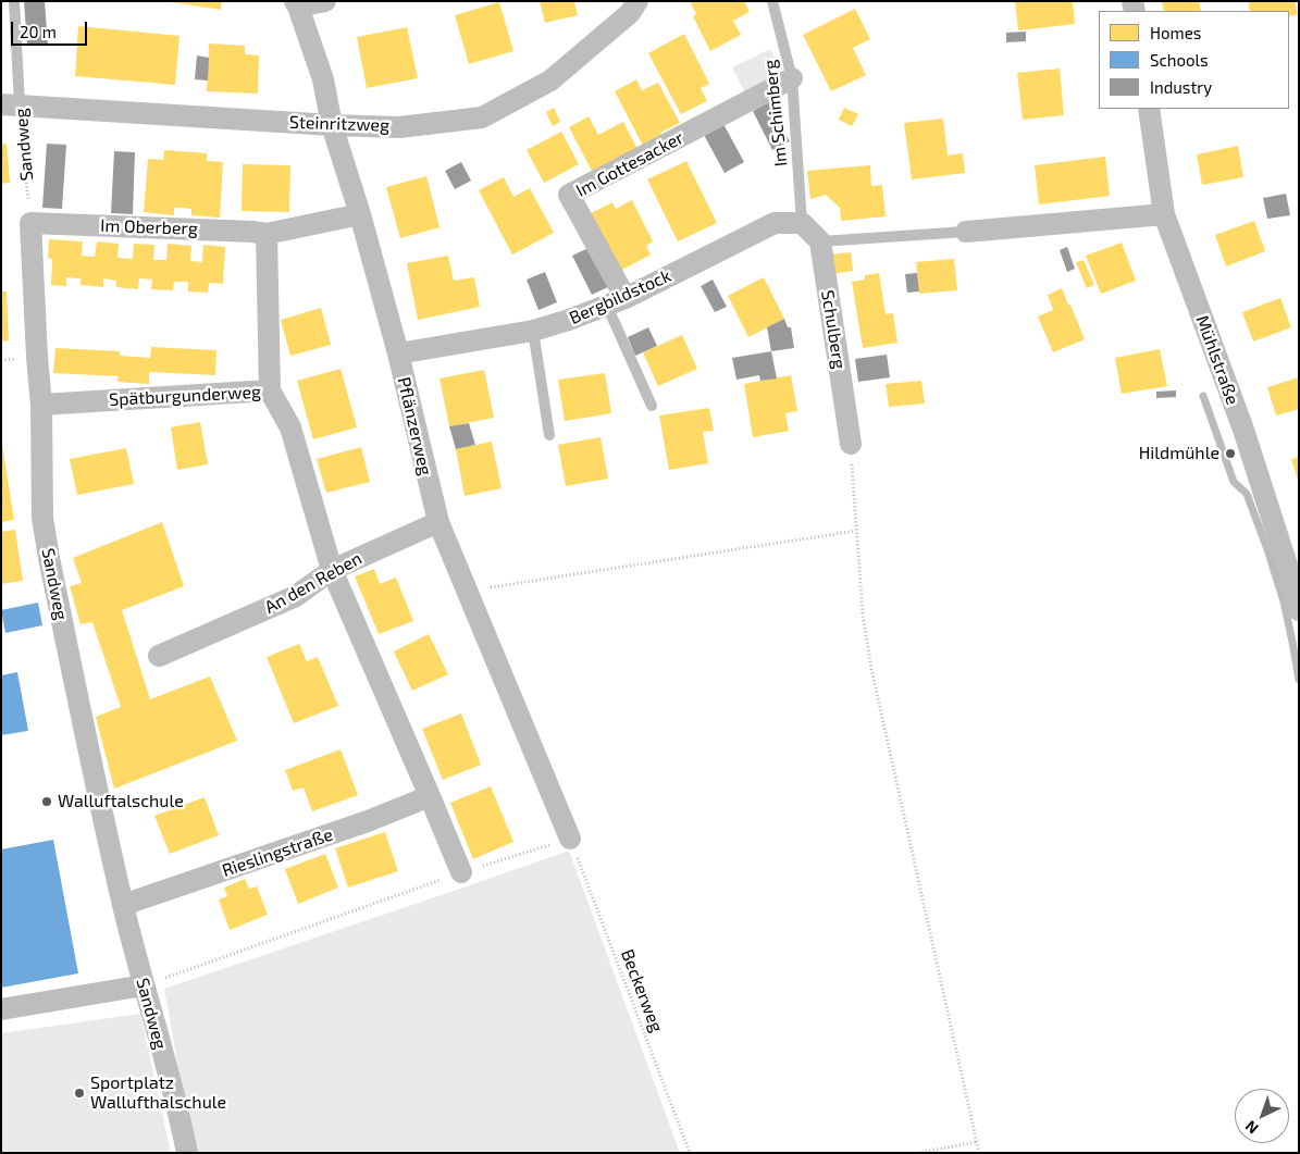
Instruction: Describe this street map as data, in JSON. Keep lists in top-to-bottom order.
{
  "streets": {
    "street": [
      "Steinritzweg",
      "Sandweg",
      "Im Gottesacker",
      "Im Oberberg",
      "Bergbildstock",
      "Schulberg",
      "Mühlstraße",
      "Spätburgunderweg",
      "Pflänzerweg",
      "An den Reben",
      "Rieslingstraße"
    ],
    "lane": ["Im Schimberg"],
    "path": ["Beckerweg"]
  },
  "crossings": [
    ["Im Schimberg", "Im Gottesacker"],
    ["Im Schimberg", "Bergbildstock"],
    ["Steinritzweg", "Sandweg"],
    ["Steinritzweg", "Pflänzerweg"],
    ["Sandweg", "Im Oberberg"],
    ["Sandweg", "Spätburgunderweg"],
    ["Sandweg", "Rieslingstraße"],
    ["Im Gottesacker", "Bergbildstock"],
    ["Im Oberberg", "Pflänzerweg"],
    ["Bergbildstock", "Pflänzerweg"],
    ["Spätburgunderweg", "An den Reben"],
    ["Pflänzerweg", "An den Reben"],
    ["Pflänzerweg", "Beckerweg"]
  ],
  "places": ["Hildmühle", "Walluftalschule", "Sportplatz Wallufthalschule"],
  "legend": ["Homes", "Schools", "Industry"],
  "scale_bar": "20 m",
  "north": "bottom left"
}
